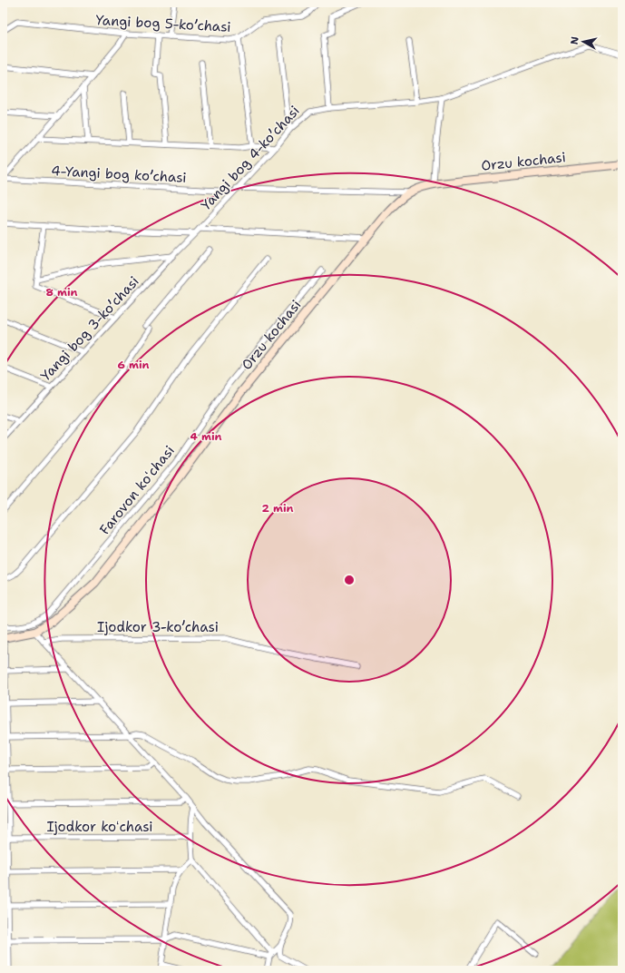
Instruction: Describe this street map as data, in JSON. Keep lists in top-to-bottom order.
{
  "streets": {
    "main road": ["Orzu kochasi"],
    "street": [
      "Yangi bog 5-koʼchasi",
      "Yangi bog 4-koʼchasi",
      "4-Yangi bog koʼchasi",
      "Yangi bog 3-koʼchasi",
      "Farovon koʻchasi",
      "Ijodkor 3-koʼchasi",
      "Ijodkor koʻchasi"
    ]
  },
  "crossings": [
    ["Yangi bog 4-koʼchasi", "4-Yangi bog koʼchasi"],
    ["Yangi bog 4-koʼchasi", "Yangi bog 3-koʼchasi"],
    ["Orzu kochasi", "4-Yangi bog koʼchasi"]
  ],
  "north": "left",
  "rings": [
    "8 min",
    "6 min",
    "4 min",
    "2 min"
  ]
}
